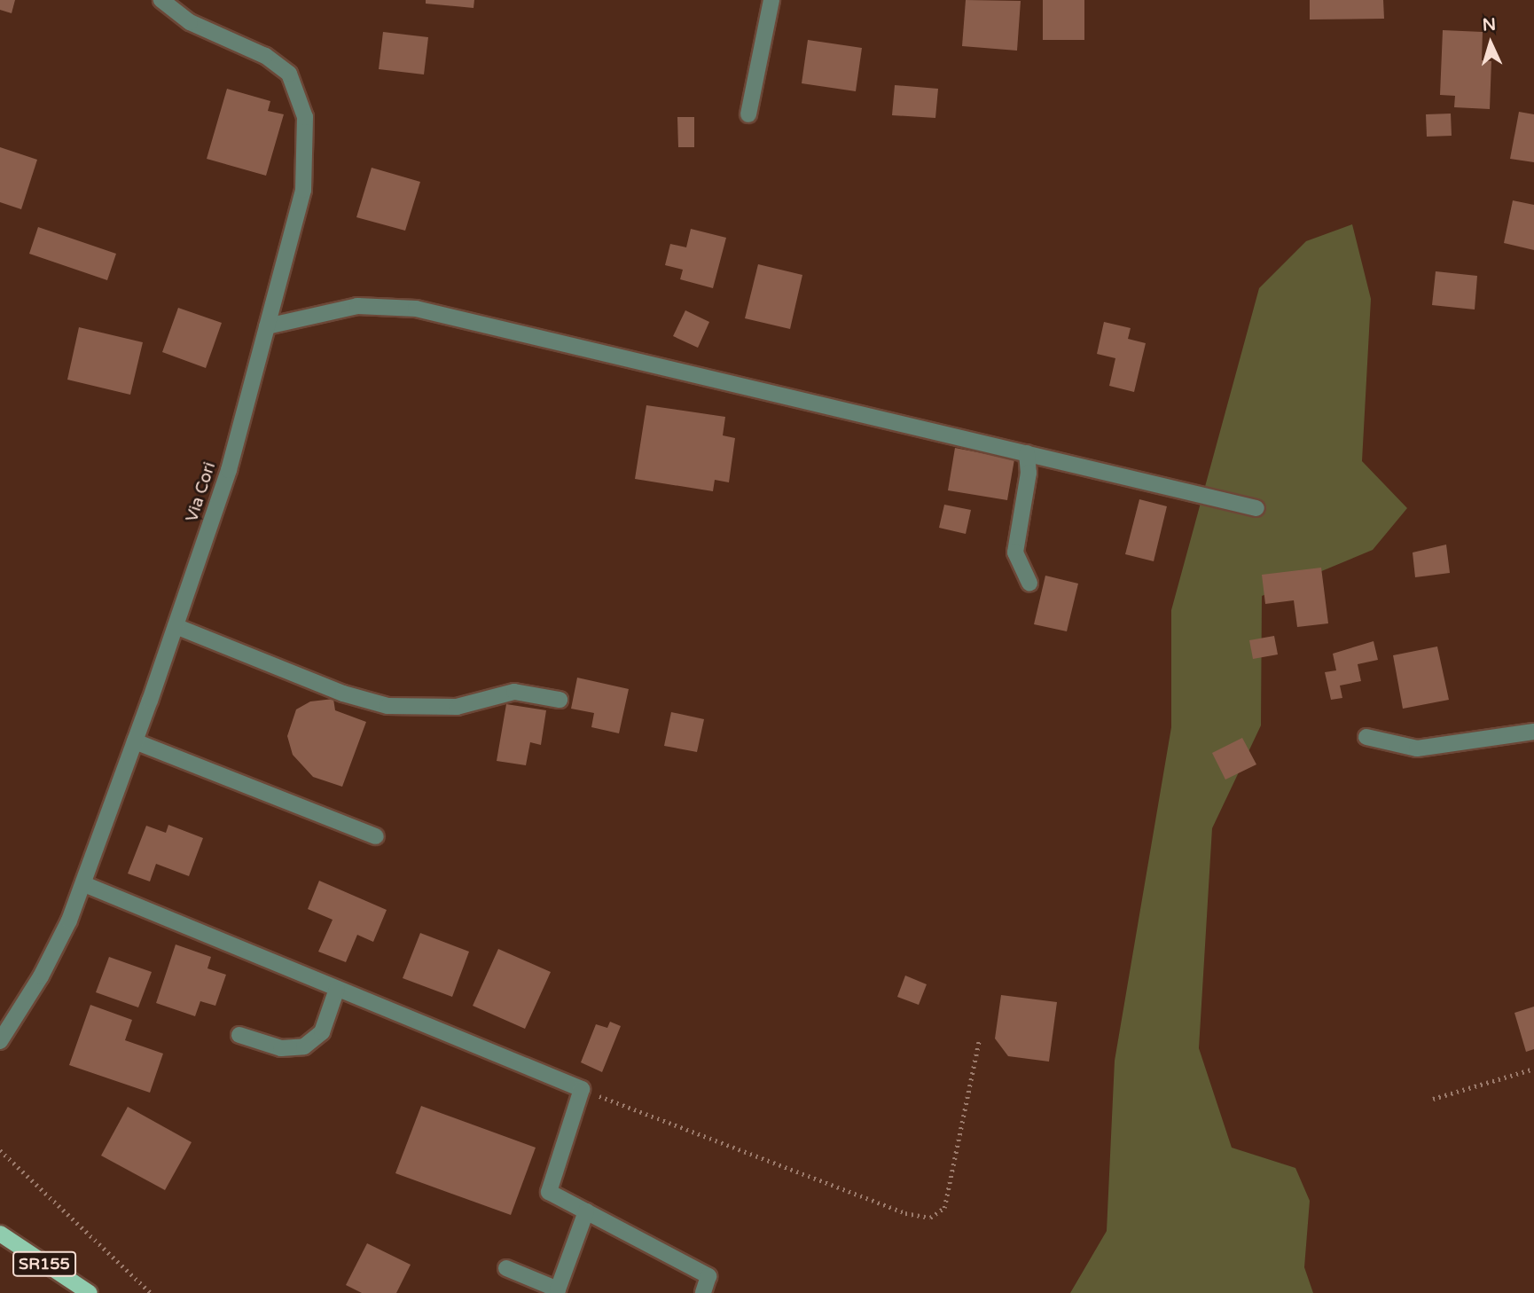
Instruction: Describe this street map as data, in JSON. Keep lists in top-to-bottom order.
{
  "streets": {
    "main road": ["SR155"],
    "street": ["Via Cori"]
  },
  "north": "top"
}
